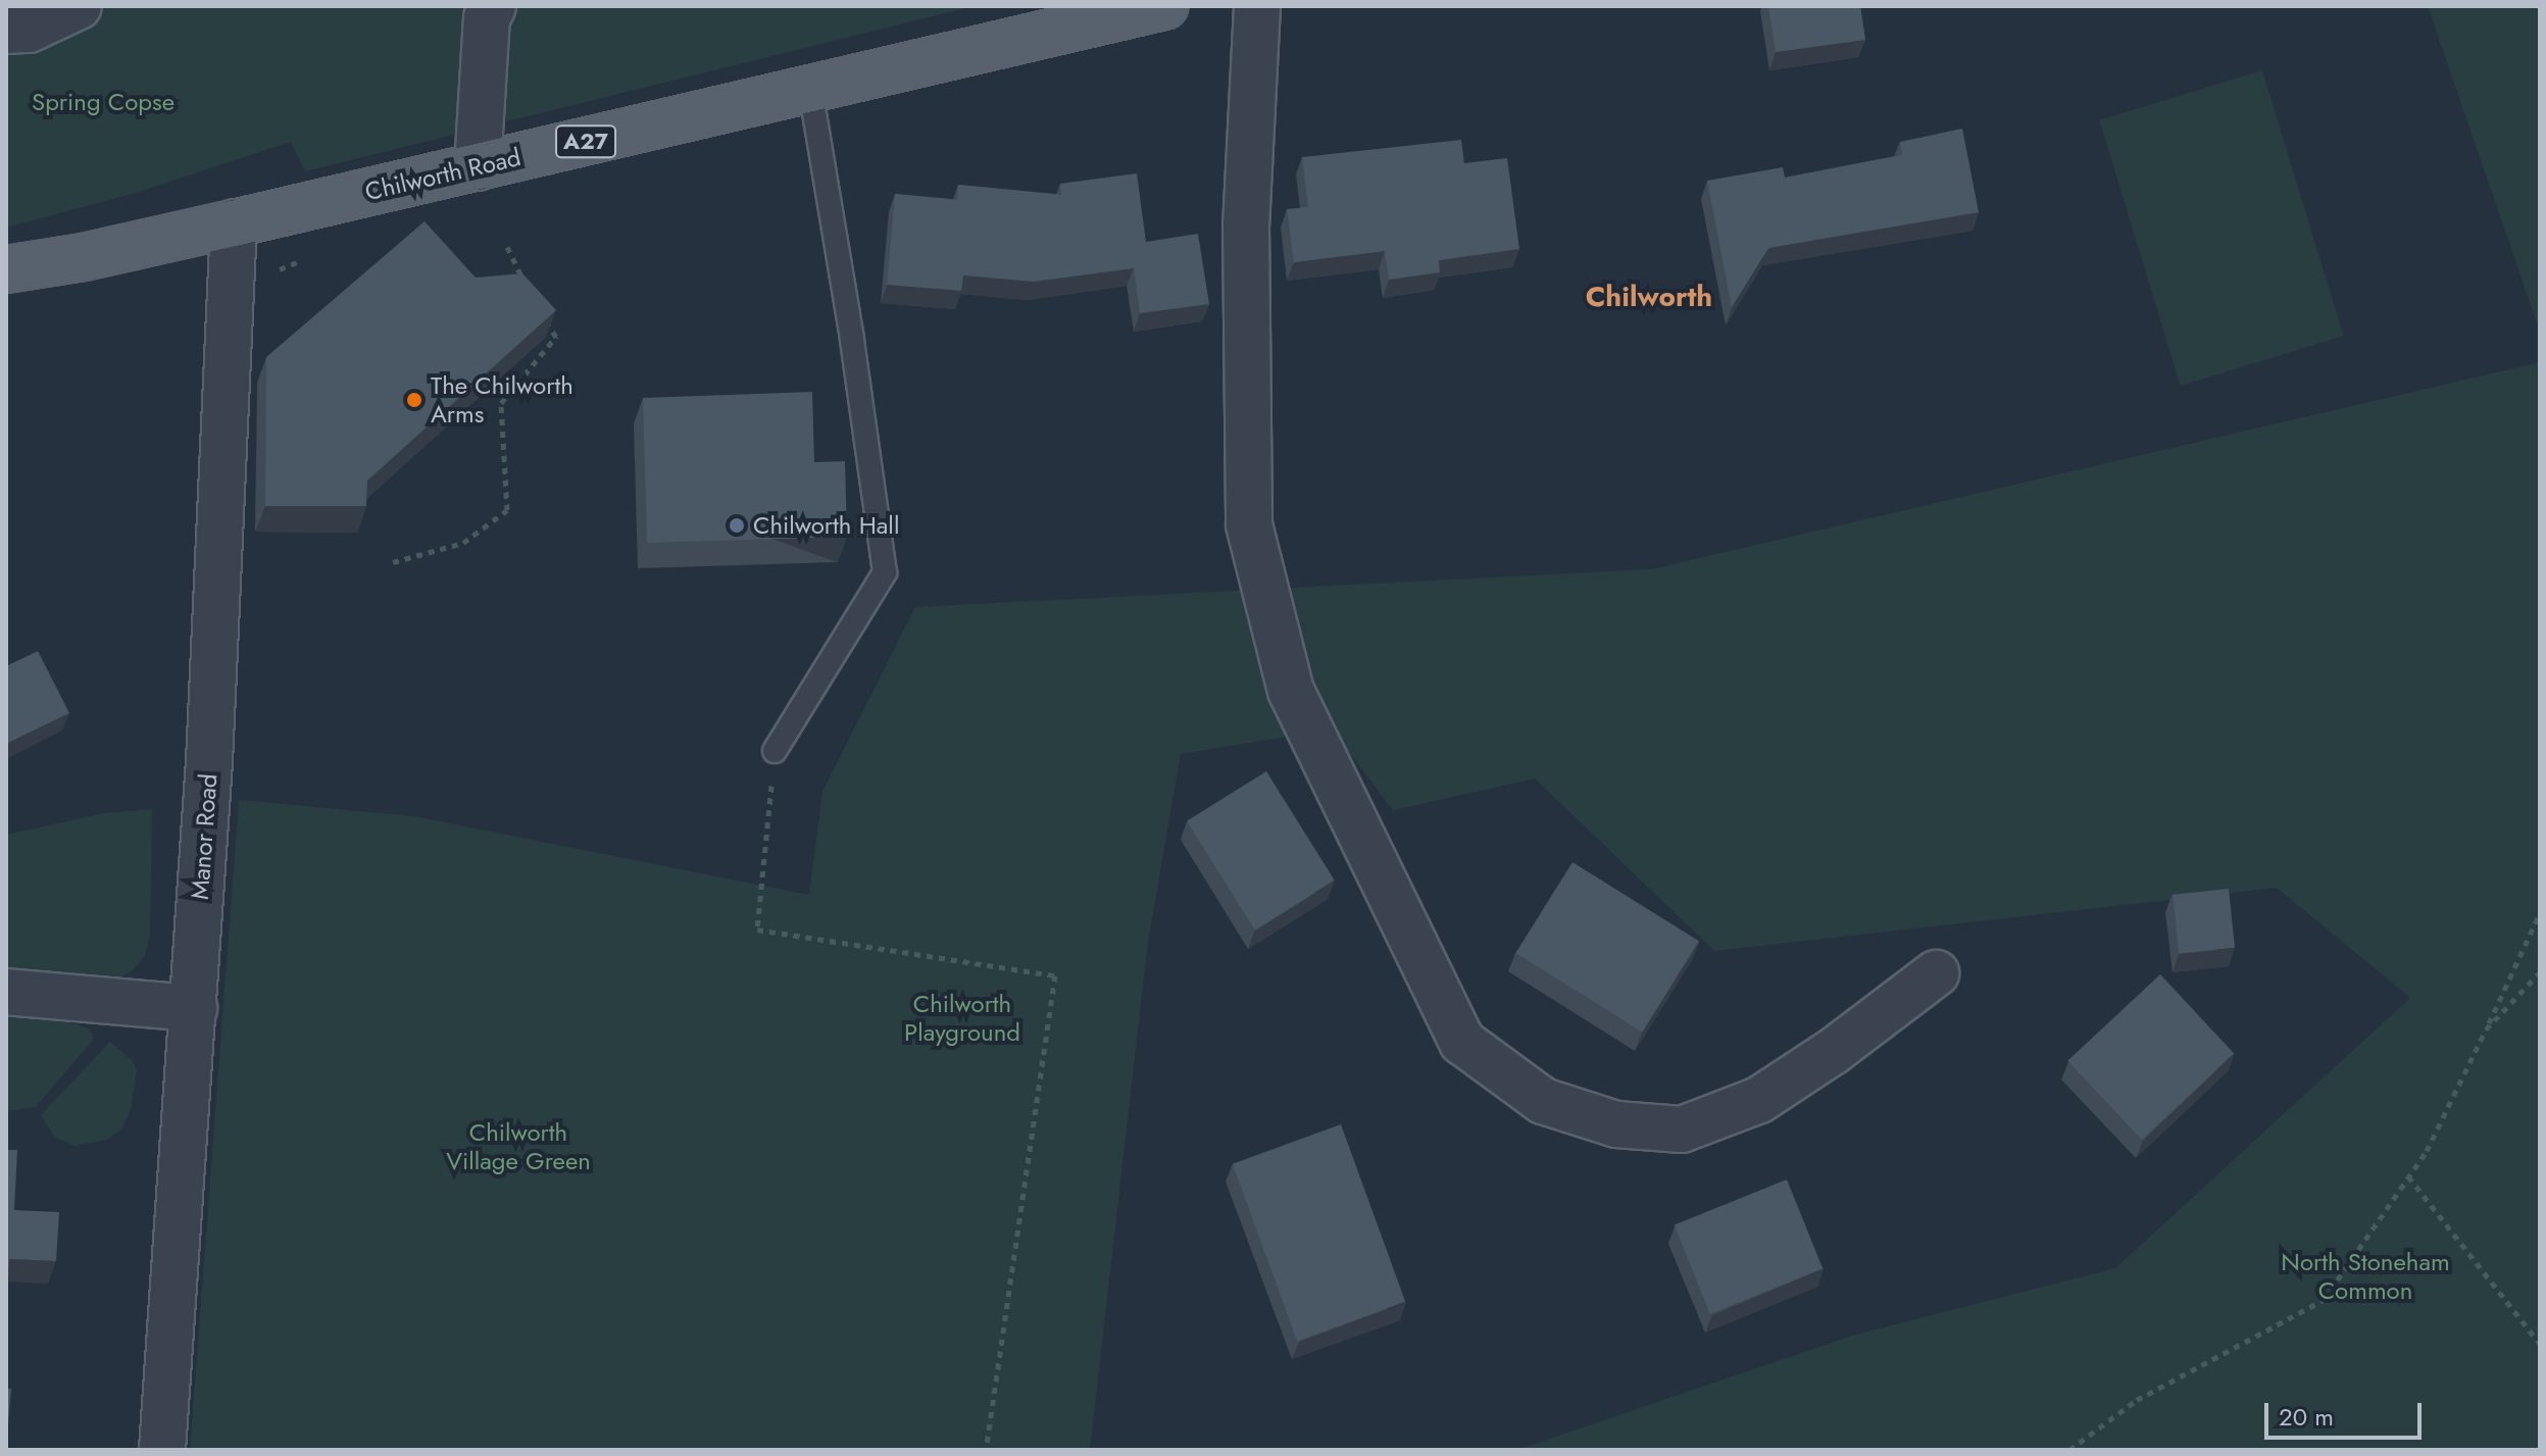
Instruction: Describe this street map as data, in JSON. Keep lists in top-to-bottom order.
{
  "streets": {
    "main road": ["A27", "Chilworth Road"],
    "street": ["Manor Road"]
  },
  "crossings": [
    ["Chilworth Road", "Manor Road"]
  ],
  "districts": ["Chilworth"],
  "parks": [
    "Spring Copse",
    "Chilworth Playground",
    "Chilworth Village Green",
    "North Stoneham Common"
  ],
  "places": ["The Chilworth Arms", "Chilworth Hall"],
  "scale_bar": "20 m"
}
